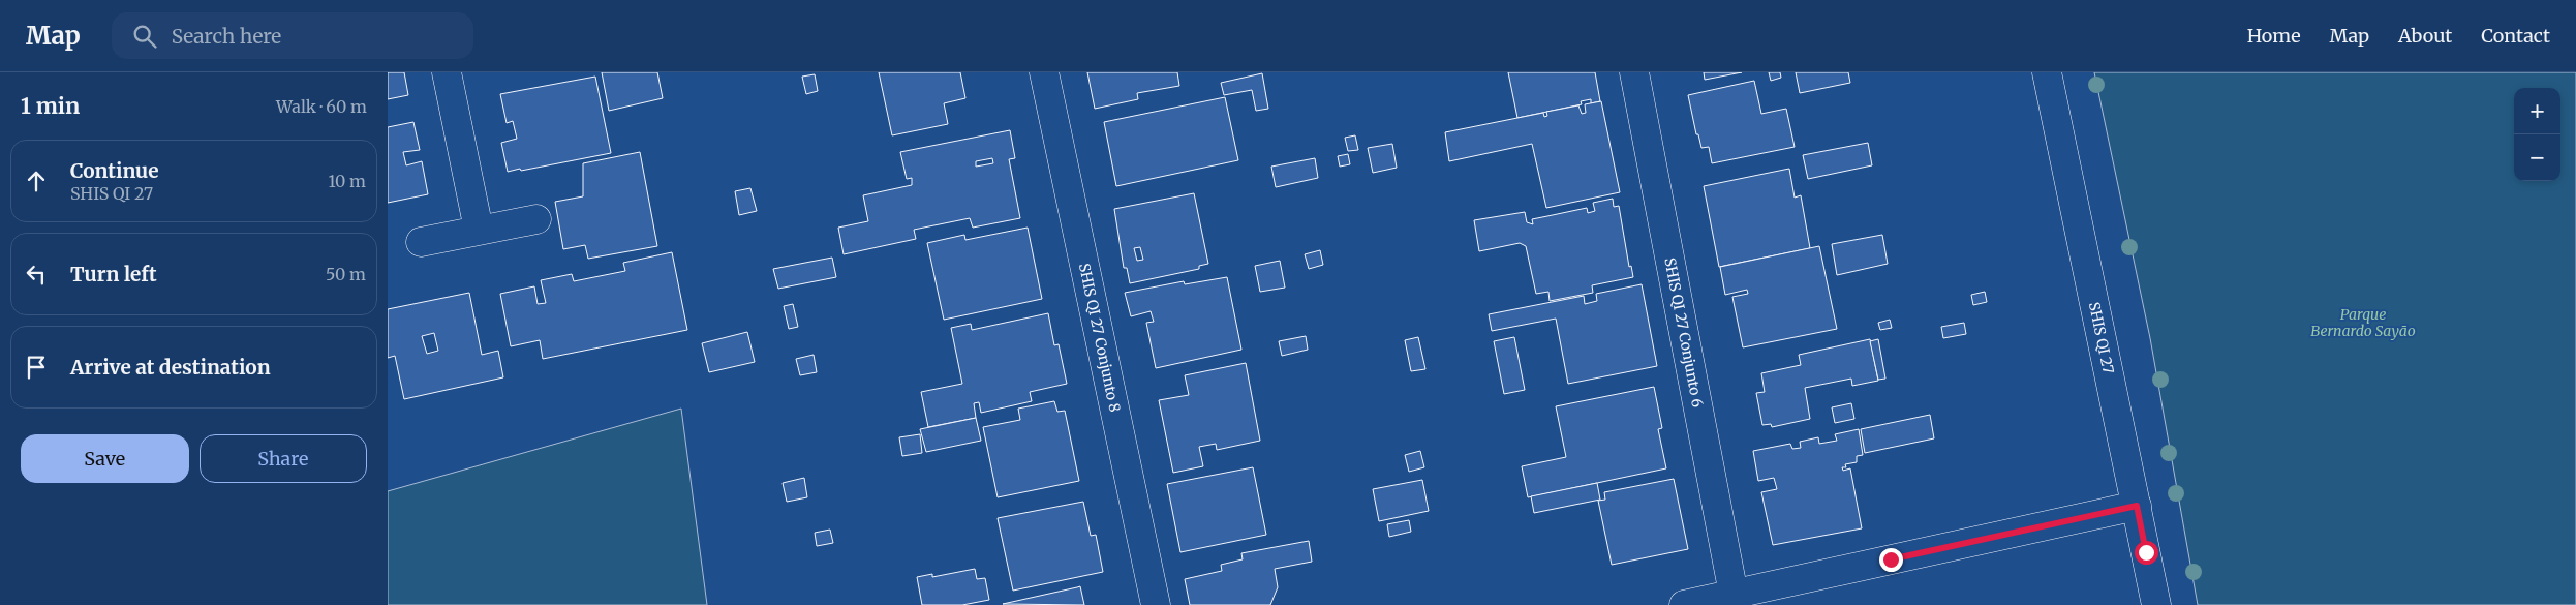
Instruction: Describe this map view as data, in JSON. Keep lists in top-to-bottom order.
{
  "streets": {
    "street": ["SHIS QI 27 Conjunto 6", "SHIS QI 27", "SHIS QI 27 Conjunto 8"]
  },
  "parks": ["Parque Bernardo Sayão"],
  "page": {
    "header": "Map",
    "search": "Search here",
    "nav": [
      "Home",
      "Map",
      "About",
      "Contact"
    ],
    "heading": ["1 min", "Walk · 60 m"],
    "map_buttons": ["+", "−"],
    "list": [
      ["Continue", "SHIS QI 27", "10 m"],
      ["Turn left", "50 m"],
      "Arrive at destination"
    ],
    "buttons": ["Save", "Share"]
  }
}
